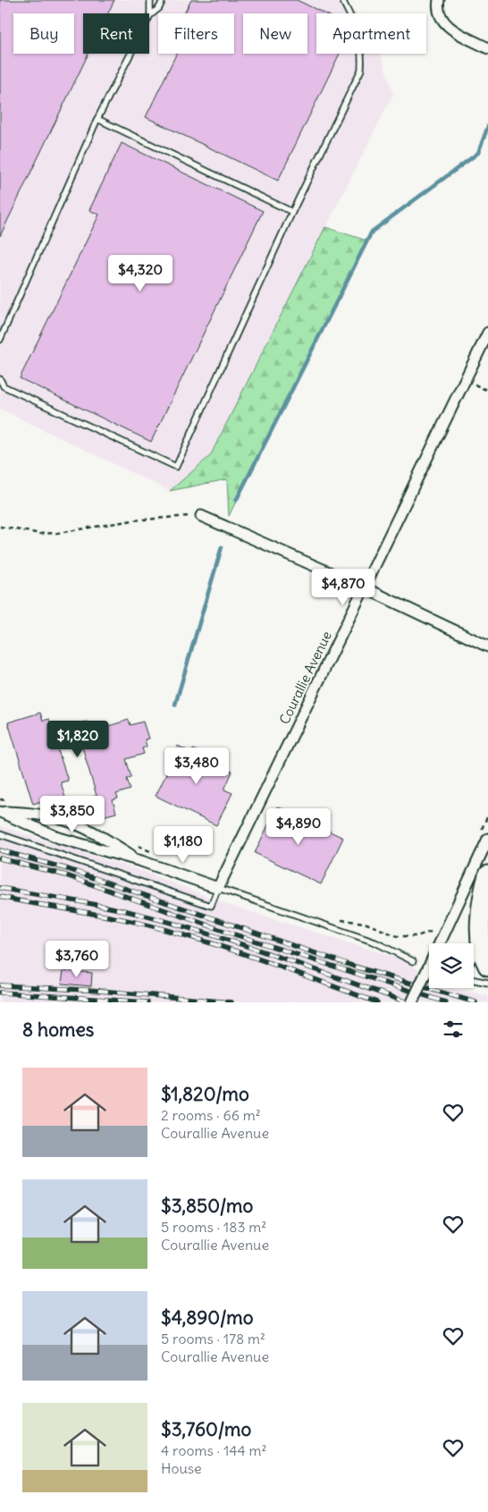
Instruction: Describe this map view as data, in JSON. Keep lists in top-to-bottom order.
{
  "streets": {
    "street": ["Courallie Avenue"]
  },
  "page": {
    "chip": [
      "Buy",
      "Rent",
      "Filters",
      "New",
      "Apartment"
    ],
    "price": [
      "$4,320",
      "$4,870",
      "$1,820",
      "$3,480",
      "$3,850",
      "$4,890",
      "$1,180",
      "$3,760"
    ],
    "heading": "8 homes",
    "list": [
      {
        "name": "$1,820/mo",
        "note": "2 rooms · 66 m² · Courallie Avenue"
      },
      {
        "name": "$3,850/mo",
        "note": "5 rooms · 183 m² · Courallie Avenue"
      },
      {
        "name": "$4,890/mo",
        "note": "5 rooms · 178 m² · Courallie Avenue"
      },
      {
        "name": "$3,760/mo",
        "note": "4 rooms · 144 m² · House"
      }
    ]
  }
}
